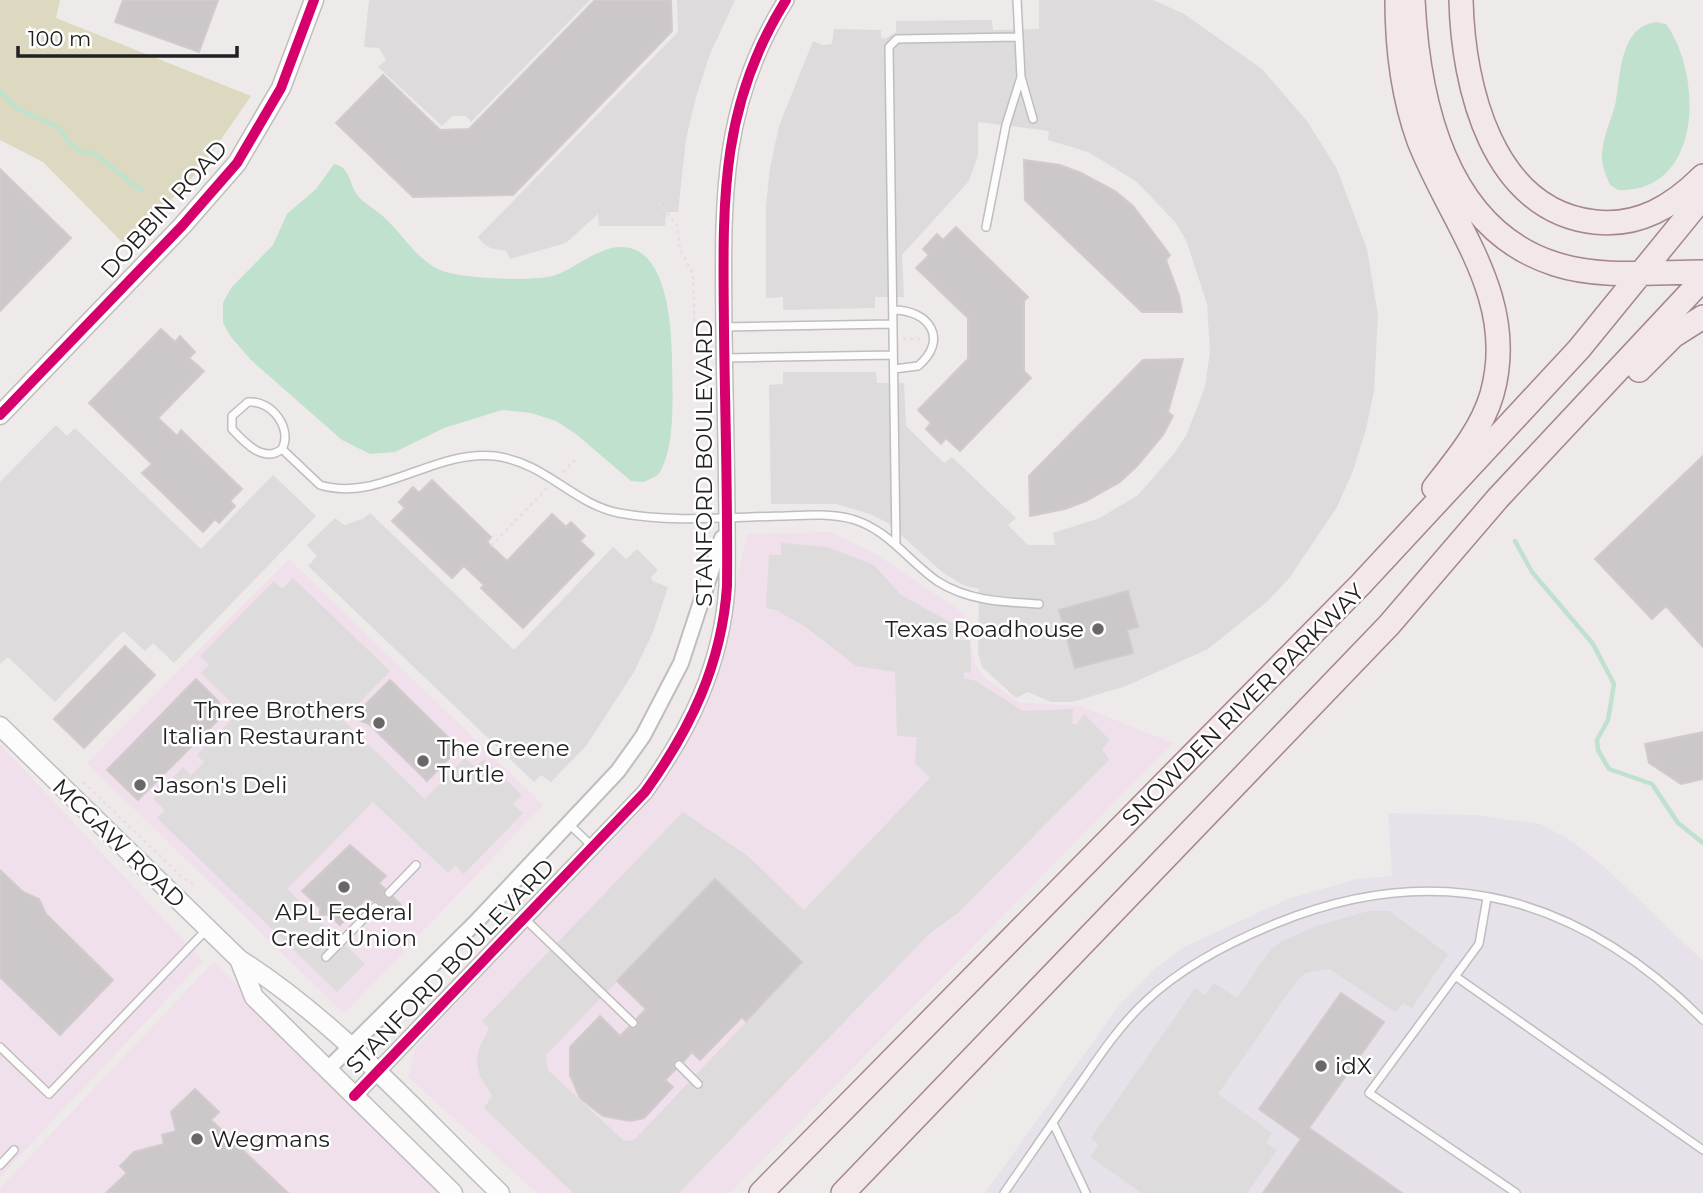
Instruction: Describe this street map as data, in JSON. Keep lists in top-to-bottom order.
{
  "streets": {
    "main road": ["SNOWDEN RIVER PARKWAY"],
    "street": ["DOBBIN ROAD", "STANFORD BOULEVARD", "MCGAW ROAD"]
  },
  "crossings": [
    ["STANFORD BOULEVARD", "MCGAW ROAD"]
  ],
  "places": [
    "Texas Roadhouse",
    "Three Brothers Italian Restaurant",
    "The Greene Turtle",
    "Jason's Deli",
    "APL Federal Credit Union",
    "idX",
    "Wegmans"
  ],
  "scale_bar": "100 m"
}
